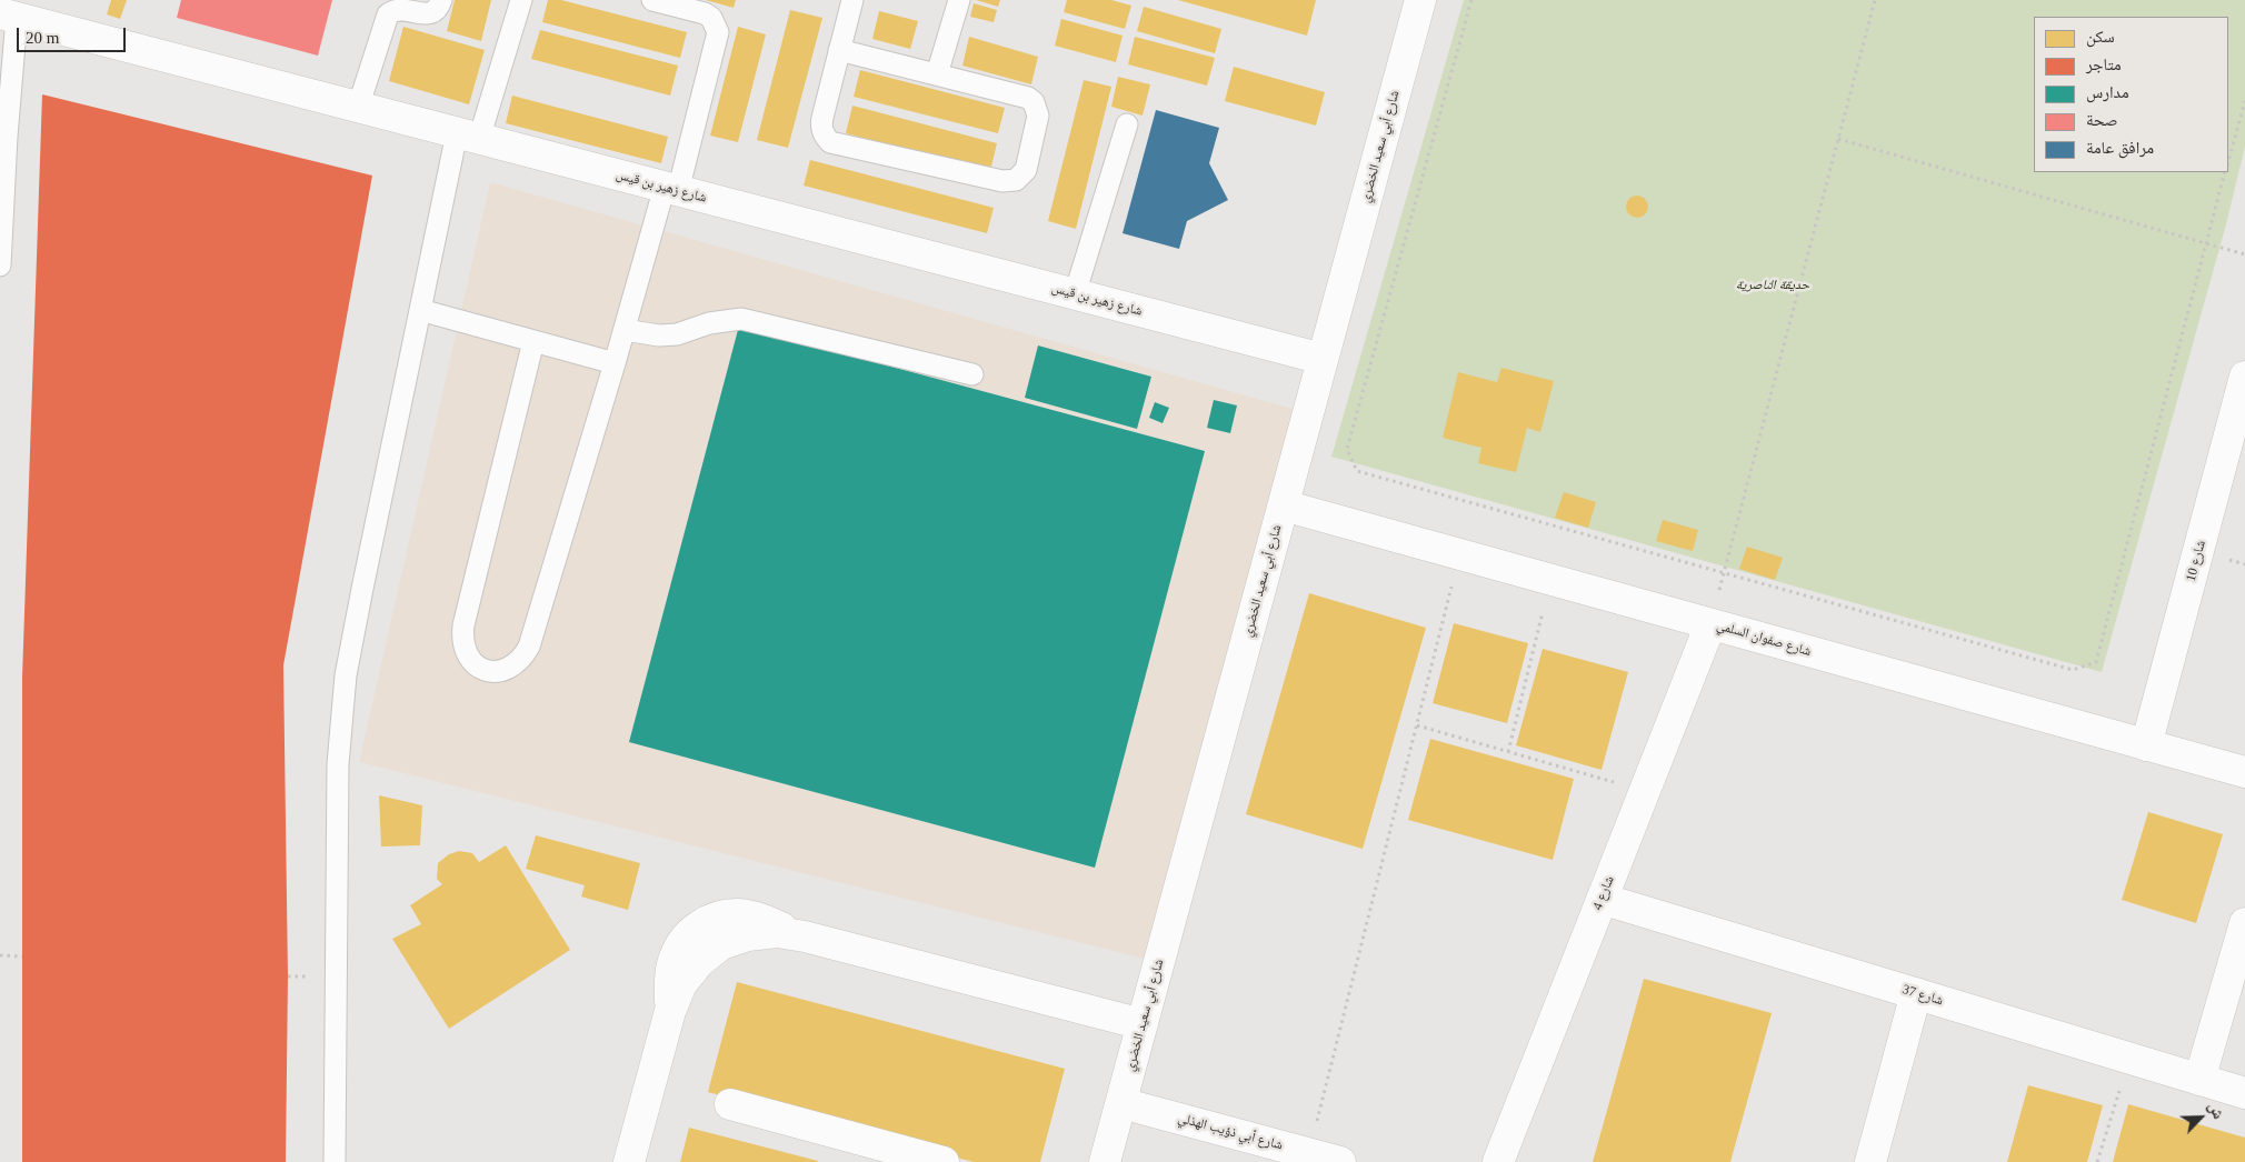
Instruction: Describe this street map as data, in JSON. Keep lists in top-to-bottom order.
{
  "streets": {
    "street": [
      "شارع أبي سعيد الخضري",
      "شارع زهير بن قيس",
      "شارع 10",
      "شارع صفوان السلمي",
      "شارع 4",
      "شارع 37",
      "شارع أبي ذؤيب الهذلي"
    ]
  },
  "crossings": [
    ["شارع أبي سعيد الخضري", "شارع زهير بن قيس"],
    ["شارع أبي سعيد الخضري", "شارع صفوان السلمي"],
    ["شارع أبي سعيد الخضري", "شارع أبي ذؤيب الهذلي"],
    ["شارع 10", "شارع صفوان السلمي"],
    ["شارع صفوان السلمي", "شارع 4"],
    ["شارع 4", "شارع 37"]
  ],
  "parks": ["حديقة الناصرية"],
  "legend": [
    "سكن",
    "متاجر",
    "مدارس",
    "صحة",
    "مرافق عامة"
  ],
  "scale_bar": "20 m",
  "north": "top right"
}
